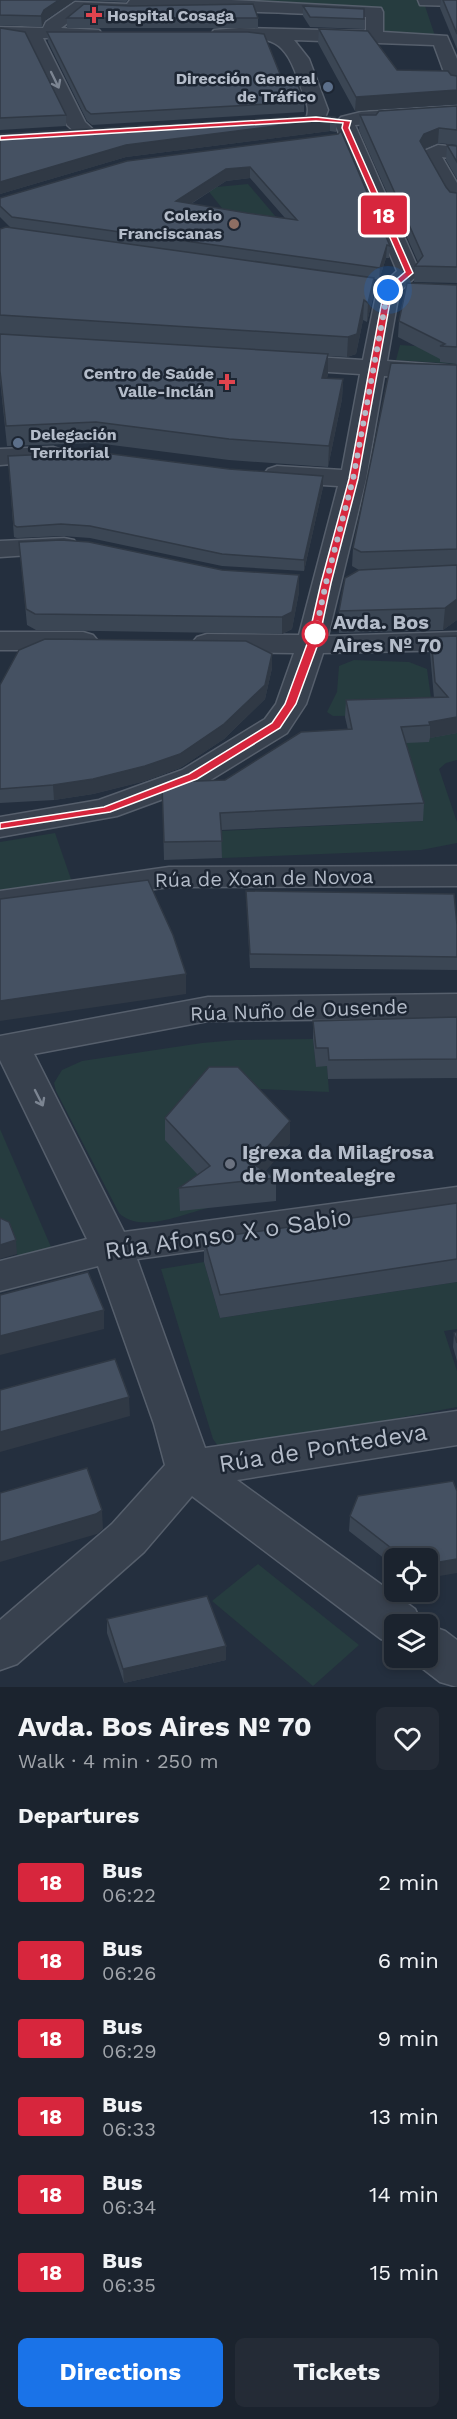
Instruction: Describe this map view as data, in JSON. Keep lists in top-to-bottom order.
{
  "streets": {
    "street": [
      "Rúa de Xoan de Novoa",
      "Rúa Nuño de Ousende",
      "Rúa Afonso X o Sabio",
      "Rúa de Pontedeva"
    ]
  },
  "places": {
    "health": ["Hospital Cosaga", "Centro de Saúde Valle-Inclán"],
    "other": [
      "Dirección General de Tráfico",
      "Colexio Franciscanas",
      "Delegación Territorial",
      "Avda. Bos Aires Nº 70",
      "Igrexa da Milagrosa de Montealegre"
    ]
  },
  "lines": ["bus line 18"],
  "page": {
    "on_map": "18",
    "heading": [
      ["Avda. Bos Aires Nº 70", "Walk · 4 min · 250 m"],
      "Departures"
    ],
    "list": [
      {
        "mark": "18",
        "name": "Bus",
        "note": "06:22",
        "value": "2 min"
      },
      {
        "mark": "18",
        "name": "Bus",
        "note": "06:26",
        "value": "6 min"
      },
      {
        "mark": "18",
        "name": "Bus",
        "note": "06:29",
        "value": "9 min"
      },
      {
        "mark": "18",
        "name": "Bus",
        "note": "06:33",
        "value": "13 min"
      },
      {
        "mark": "18",
        "name": "Bus",
        "note": "06:34",
        "value": "14 min"
      },
      {
        "mark": "18",
        "name": "Bus",
        "note": "06:35",
        "value": "15 min"
      }
    ],
    "buttons": ["Directions", "Tickets"]
  }
}
